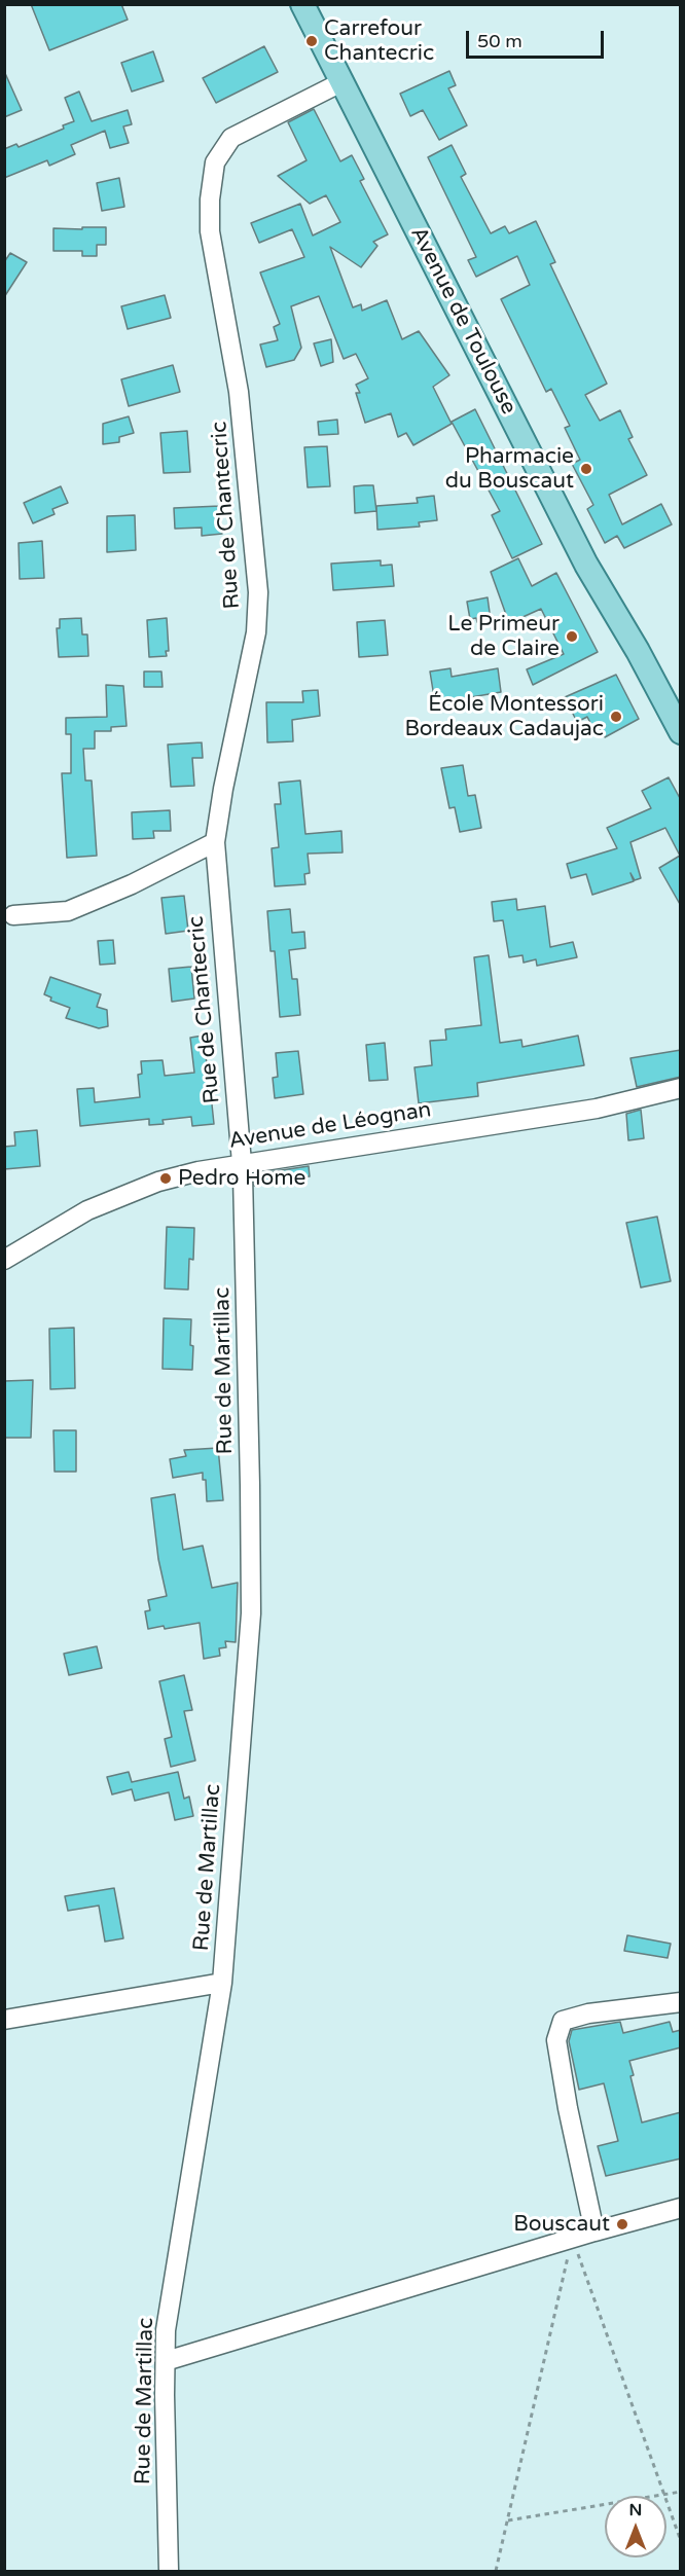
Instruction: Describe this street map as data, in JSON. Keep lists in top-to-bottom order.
{
  "streets": {
    "main road": ["Avenue de Toulouse"],
    "street": ["Rue de Chantecric", "Avenue de Léognan", "Rue de Martillac"]
  },
  "crossings": [
    ["Avenue de Toulouse", "Rue de Chantecric"],
    ["Rue de Chantecric", "Avenue de Léognan"],
    ["Rue de Chantecric", "Rue de Martillac"],
    ["Avenue de Léognan", "Rue de Martillac"]
  ],
  "places": [
    "Carrefour Chantecric",
    "Pharmacie du Bouscaut",
    "Le Primeur de Claire",
    "École Montessori Bordeaux Cadaujac",
    "Pedro Home",
    "Bouscaut"
  ],
  "scale_bar": "50 m",
  "north": "top"
}
